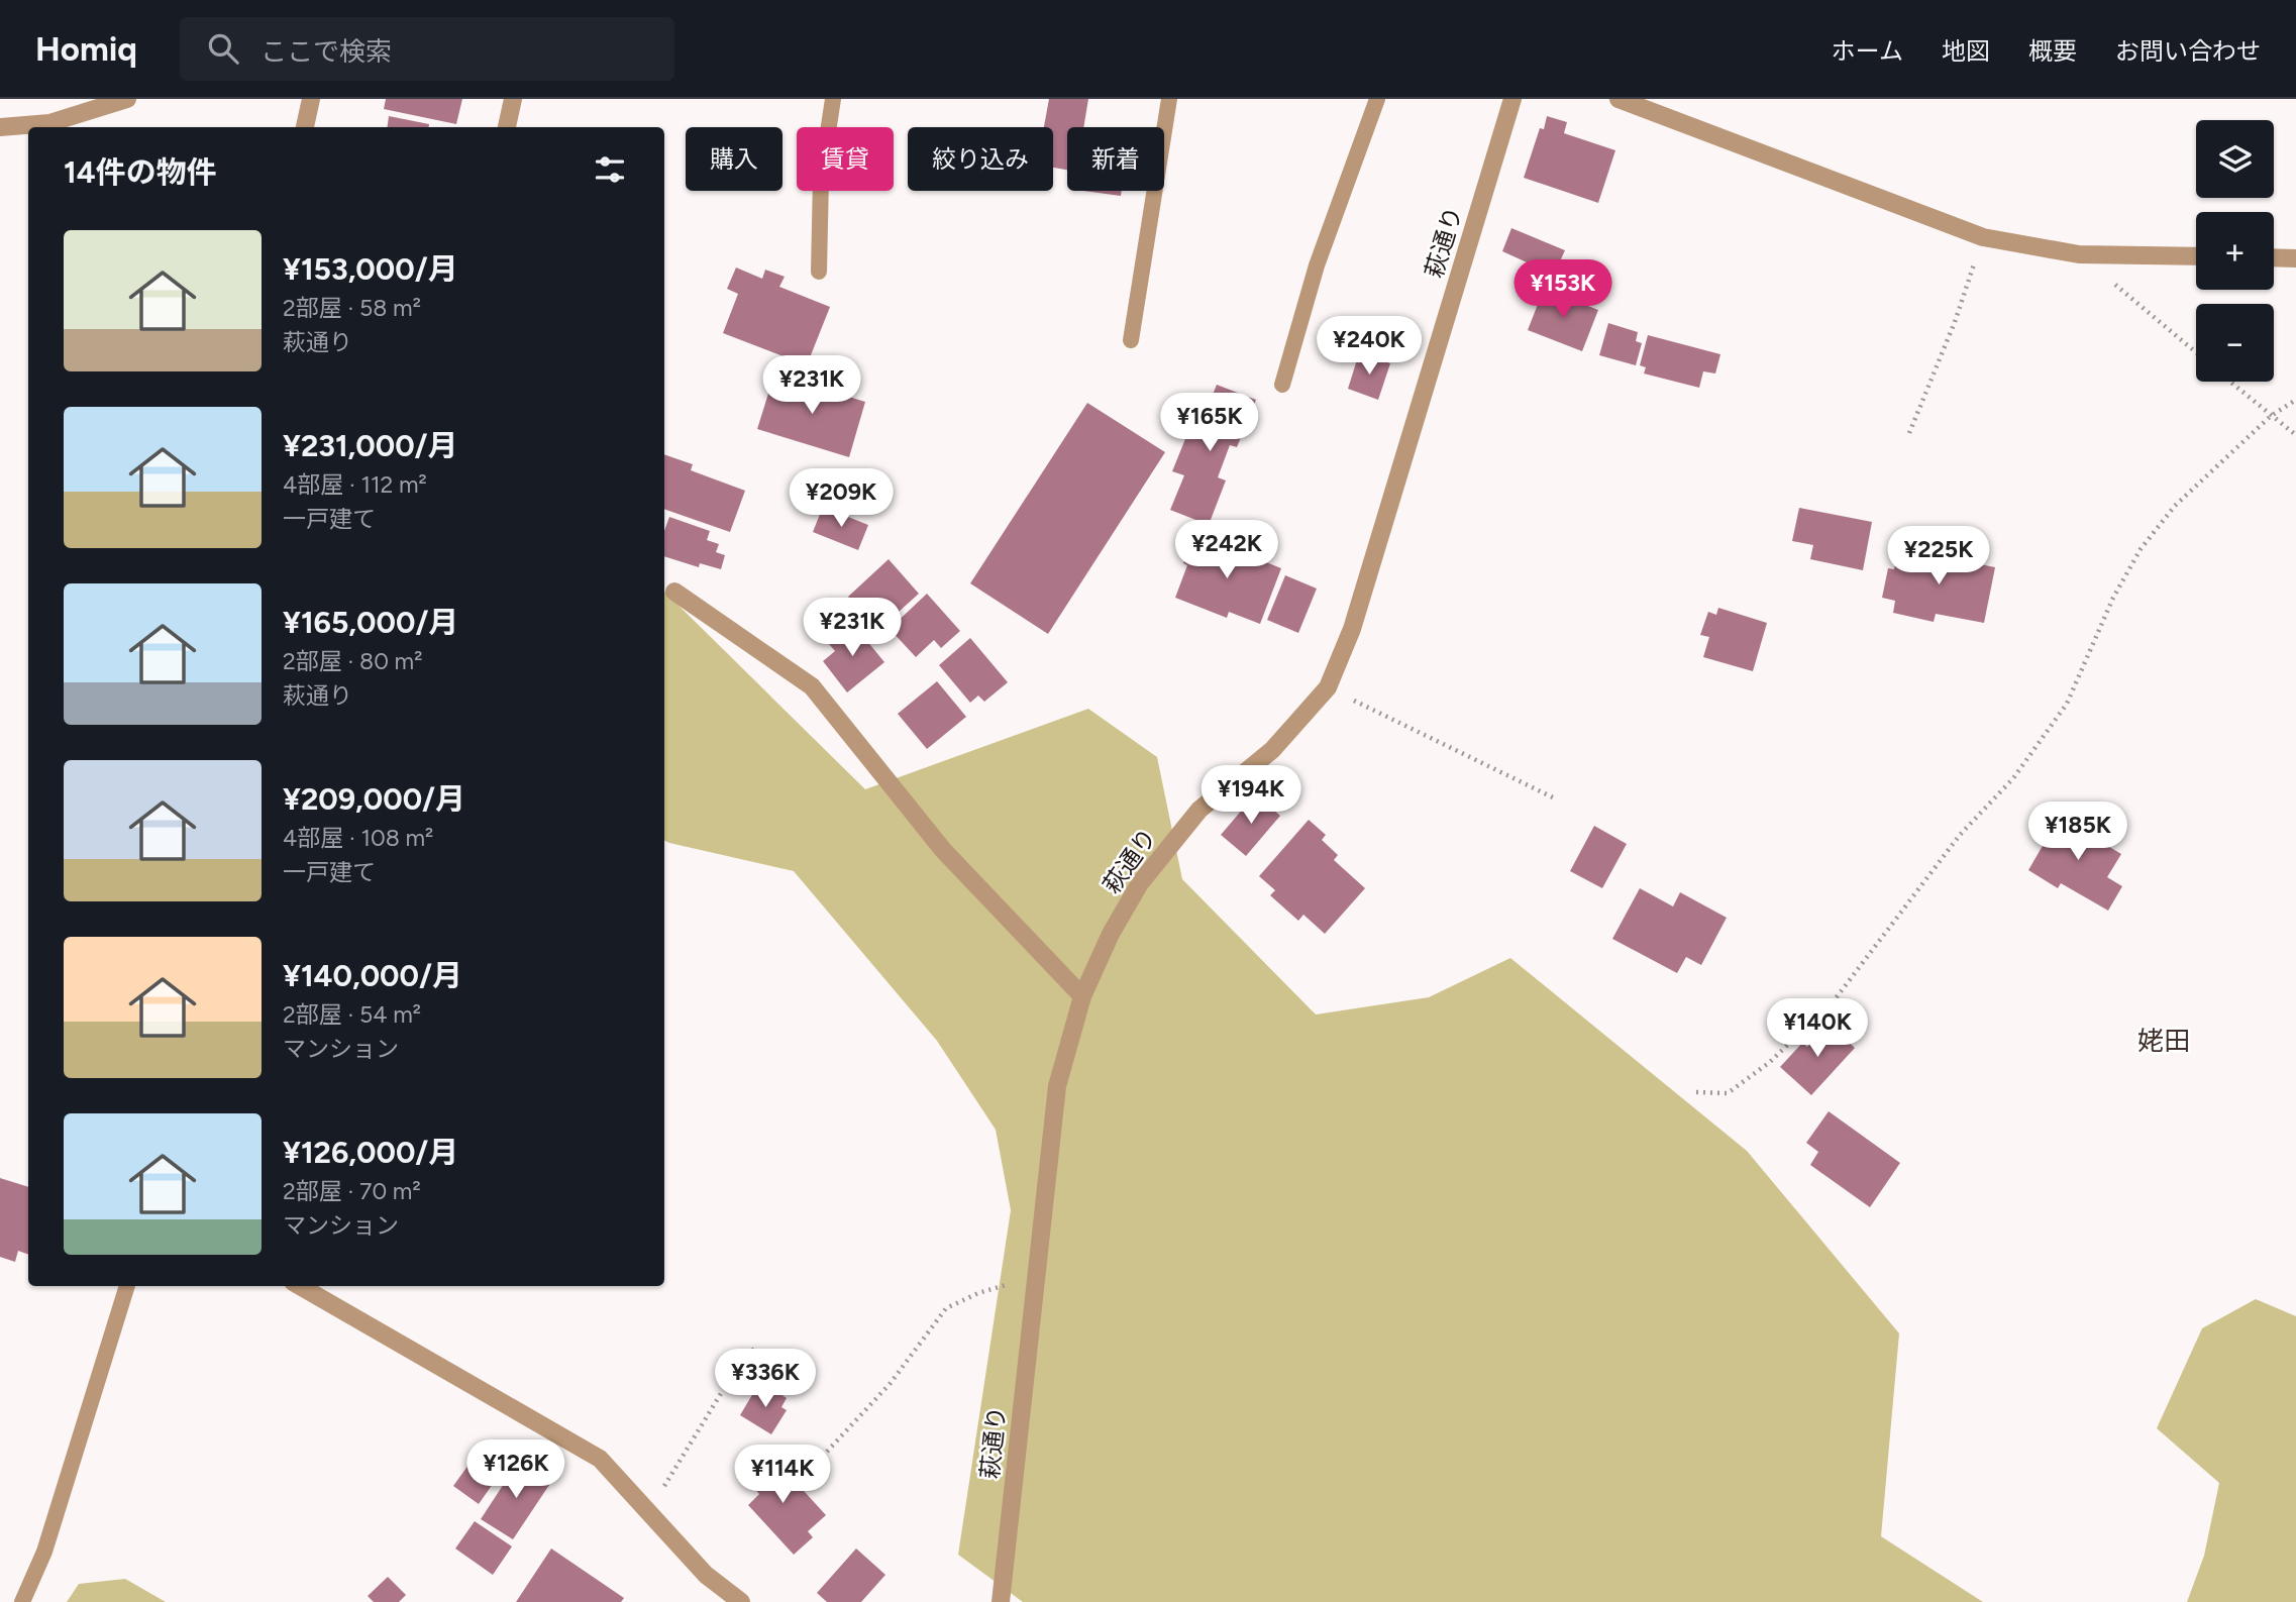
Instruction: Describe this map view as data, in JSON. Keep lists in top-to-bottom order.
{
  "streets": {
    "street": ["萩通り"]
  },
  "districts": ["姥田"],
  "page": {
    "header": "Homiq",
    "search": "ここで検索",
    "nav": [
      "ホーム",
      "地図",
      "概要",
      "お問い合わせ"
    ],
    "map_buttons": ["+", "−"],
    "chip": [
      "購入",
      "賃貸",
      "絞り込み",
      "新着"
    ],
    "heading": "14件の物件",
    "list": [
      {
        "name": "¥153,000/月",
        "note": "2部屋 · 58 m² · 萩通り"
      },
      {
        "name": "¥231,000/月",
        "note": "4部屋 · 112 m² · 一戸建て"
      },
      {
        "name": "¥165,000/月",
        "note": "2部屋 · 80 m² · 萩通り"
      },
      {
        "name": "¥209,000/月",
        "note": "4部屋 · 108 m² · 一戸建て"
      },
      {
        "name": "¥140,000/月",
        "note": "2部屋 · 54 m² · マンション"
      },
      {
        "name": "¥126,000/月",
        "note": "2部屋 · 70 m² · マンション"
      }
    ],
    "price": [
      "¥153K",
      "¥240K",
      "¥231K",
      "¥165K",
      "¥209K",
      "¥242K",
      "¥225K",
      "¥231K",
      "¥194K",
      "¥185K",
      "¥140K",
      "¥336K",
      "¥126K",
      "¥114K"
    ]
  }
}
